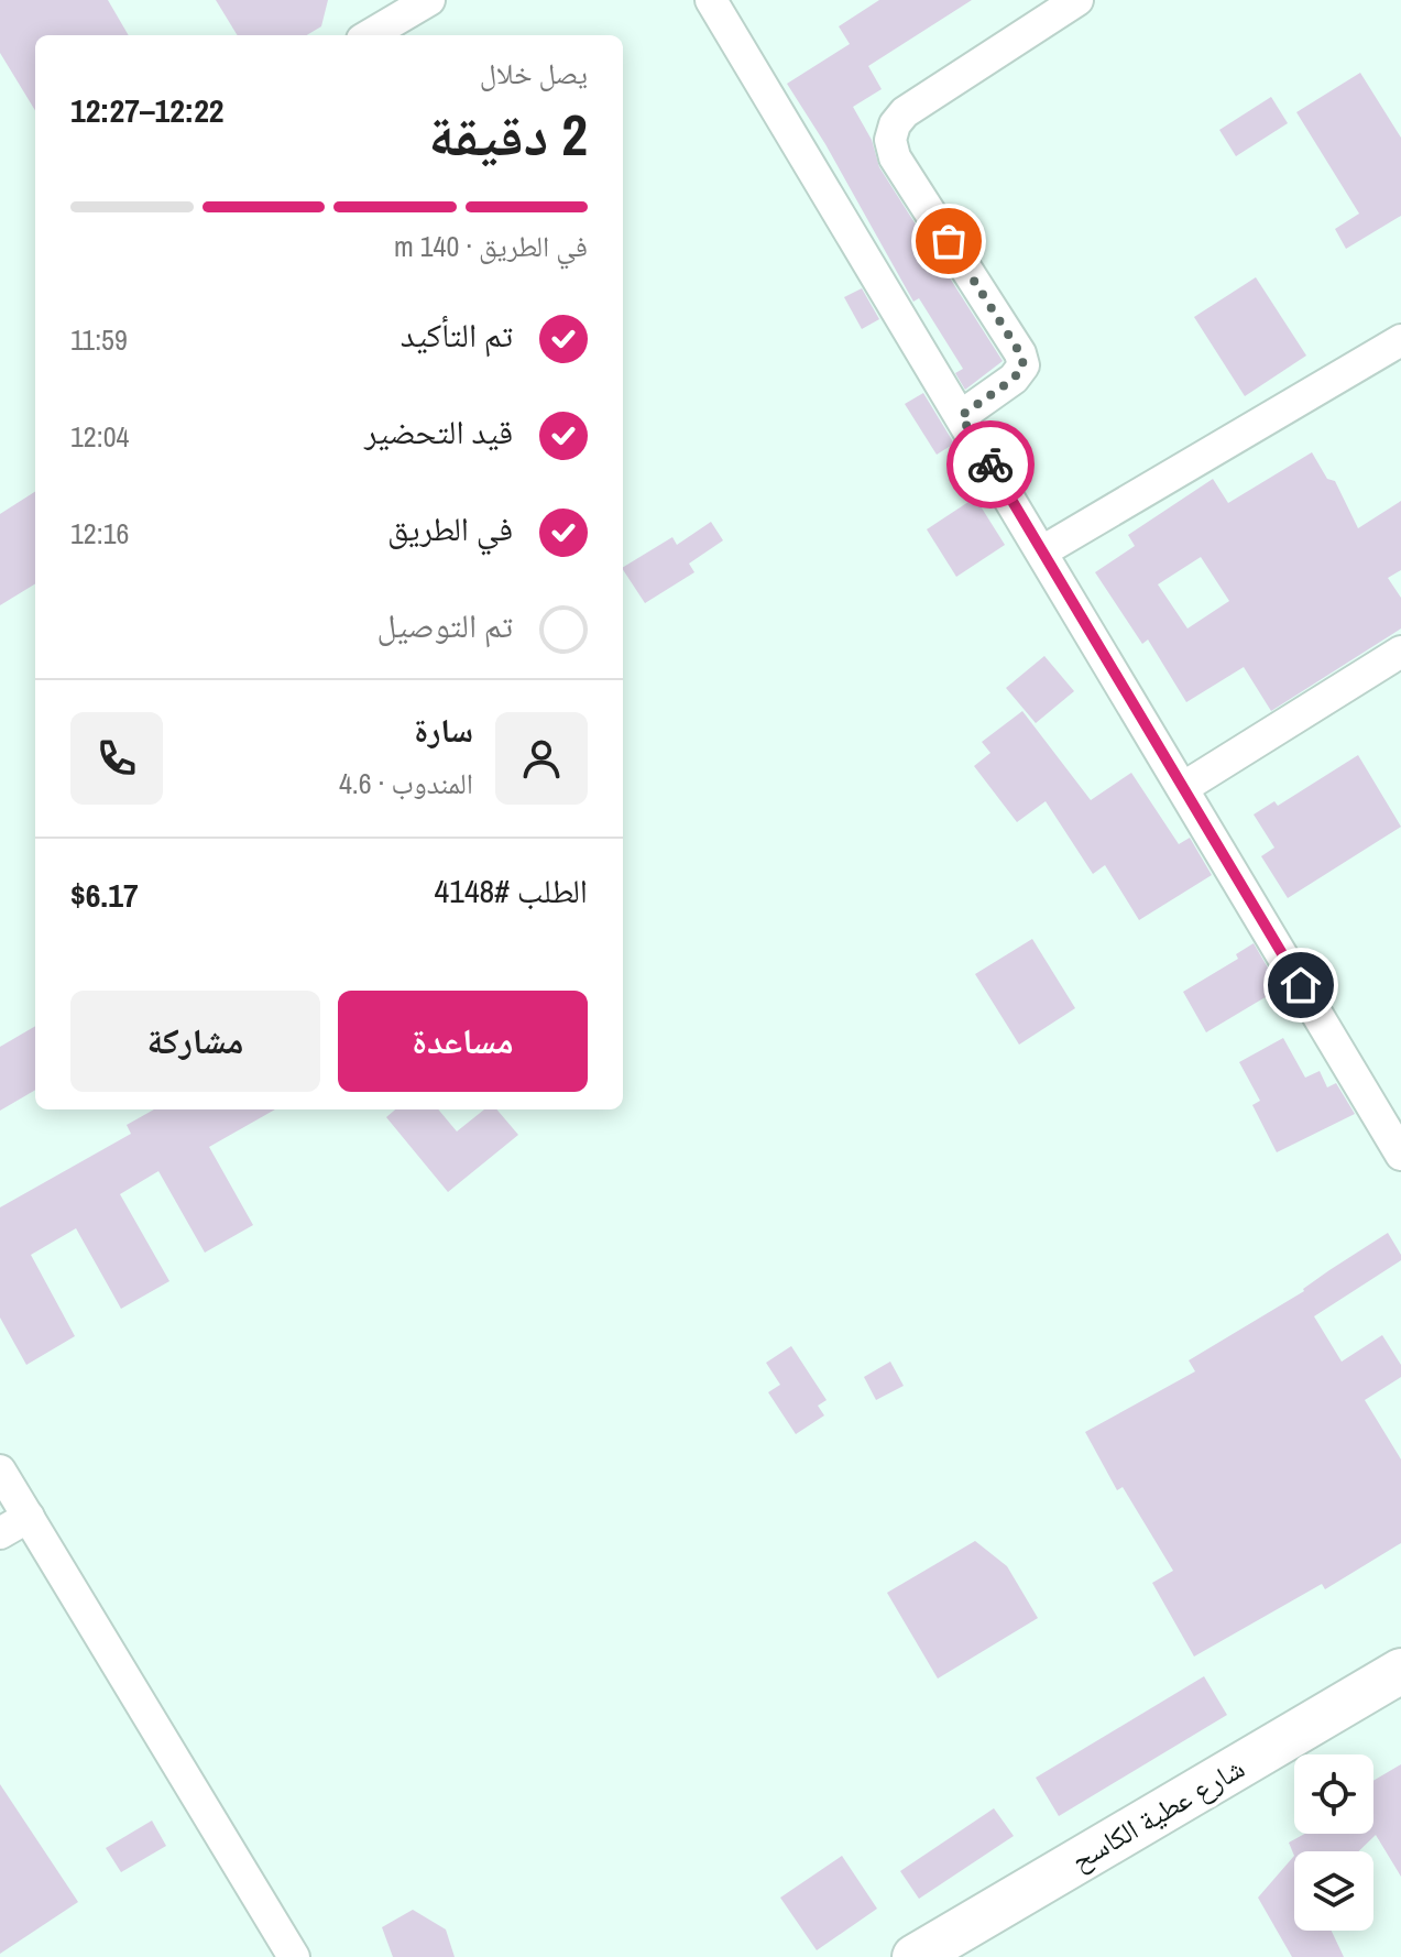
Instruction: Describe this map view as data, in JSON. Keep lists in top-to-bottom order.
{
  "streets": {
    "street": ["شارع عطية الكاسح"]
  },
  "page": {
    "heading": ["2 دقيقة", "يصل خلال", "12:22–12:27"],
    "panel": [
      "سارة",
      "المندوب · 4.6",
      "الطلب #4148",
      "$6.17"
    ],
    "bar": "في الطريق · 140 m",
    "list": [
      ["تم التأكيد", "11:59"],
      ["قيد التحضير", "12:04"],
      ["في الطريق", "12:16"],
      "تم التوصيل"
    ],
    "buttons": ["مساعدة", "مشاركة"]
  }
}
